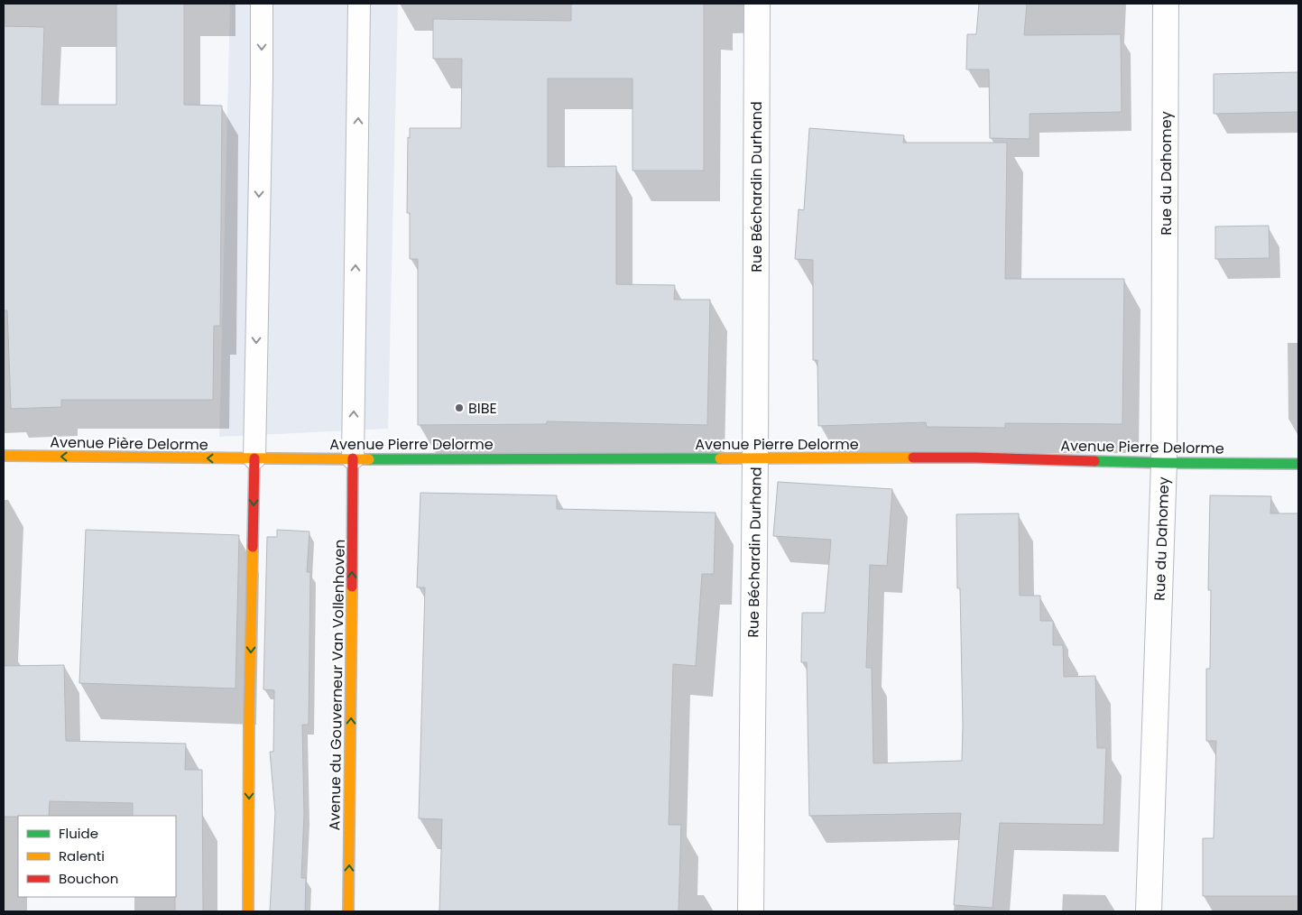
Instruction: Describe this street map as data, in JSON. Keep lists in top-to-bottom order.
{
  "streets": {
    "main road": ["Avenue Pière Delorme", "Avenue Pierre Delorme", "Avenue du Gouverneur Van Vollenhoven"],
    "street": ["Rue du Dahomey", "Rue Béchardin Durhand"]
  },
  "crossings": [
    ["Rue du Dahomey", "Avenue Pierre Delorme"],
    ["Rue Béchardin Durhand", "Avenue Pierre Delorme"],
    ["Avenue Pière Delorme", "Avenue Pierre Delorme"],
    ["Avenue Pierre Delorme", "Avenue du Gouverneur Van Vollenhoven"]
  ],
  "one_way": ["Avenue Pière Delorme", "Avenue du Gouverneur Van Vollenhoven"],
  "places": ["BIBE"],
  "legend": ["Fluide", "Ralenti", "Bouchon"]
}
